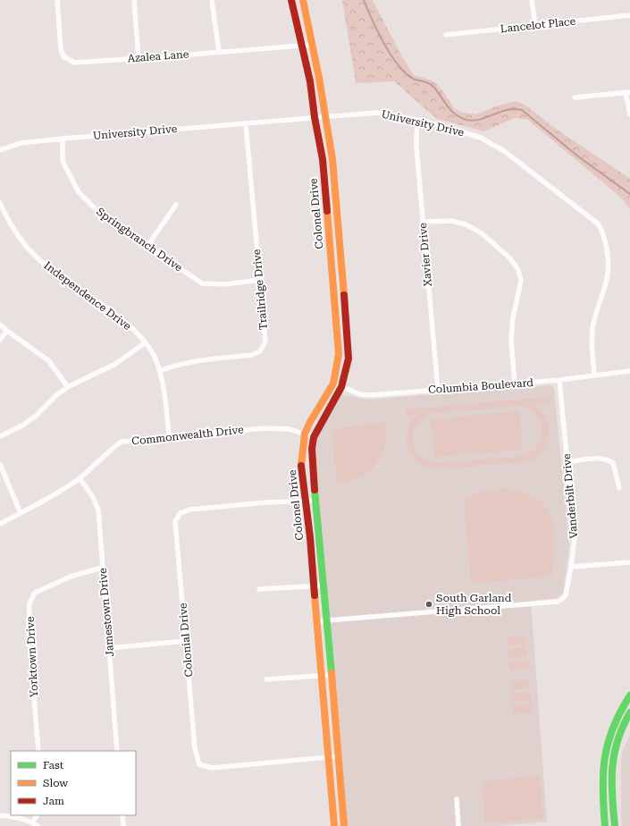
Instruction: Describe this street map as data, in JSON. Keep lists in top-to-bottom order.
{
  "streets": {
    "street": [
      "Lancelot Place",
      "Azalea Lane",
      "University Drive",
      "Colonel Drive",
      "Springbranch Drive",
      "Xavier Drive",
      "Trailridge Drive",
      "Independence Drive",
      "Columbia Boulevard",
      "Commonwealth Drive",
      "Vanderbilt Drive",
      "Jamestown Drive",
      "Colonial Drive",
      "Yorktown Drive"
    ]
  },
  "crossings": [
    ["Azalea Lane", "Colonel Drive"],
    ["University Drive", "Colonel Drive"],
    ["University Drive", "Springbranch Drive"],
    ["University Drive", "Xavier Drive"],
    ["University Drive", "Trailridge Drive"],
    ["University Drive", "Columbia Boulevard"],
    ["Colonel Drive", "Columbia Boulevard"],
    ["Colonel Drive", "Commonwealth Drive"],
    ["Colonel Drive", "Vanderbilt Drive"],
    ["Colonel Drive", "Colonial Drive"],
    ["Springbranch Drive", "Trailridge Drive"],
    ["Xavier Drive", "Columbia Boulevard"],
    ["Trailridge Drive", "Independence Drive"],
    ["Independence Drive", "Commonwealth Drive"],
    ["Columbia Boulevard", "Vanderbilt Drive"],
    ["Commonwealth Drive", "Jamestown Drive"],
    ["Jamestown Drive", "Yorktown Drive"]
  ],
  "places": ["South Garland High School"],
  "legend": ["Fast", "Slow", "Jam"]
}
